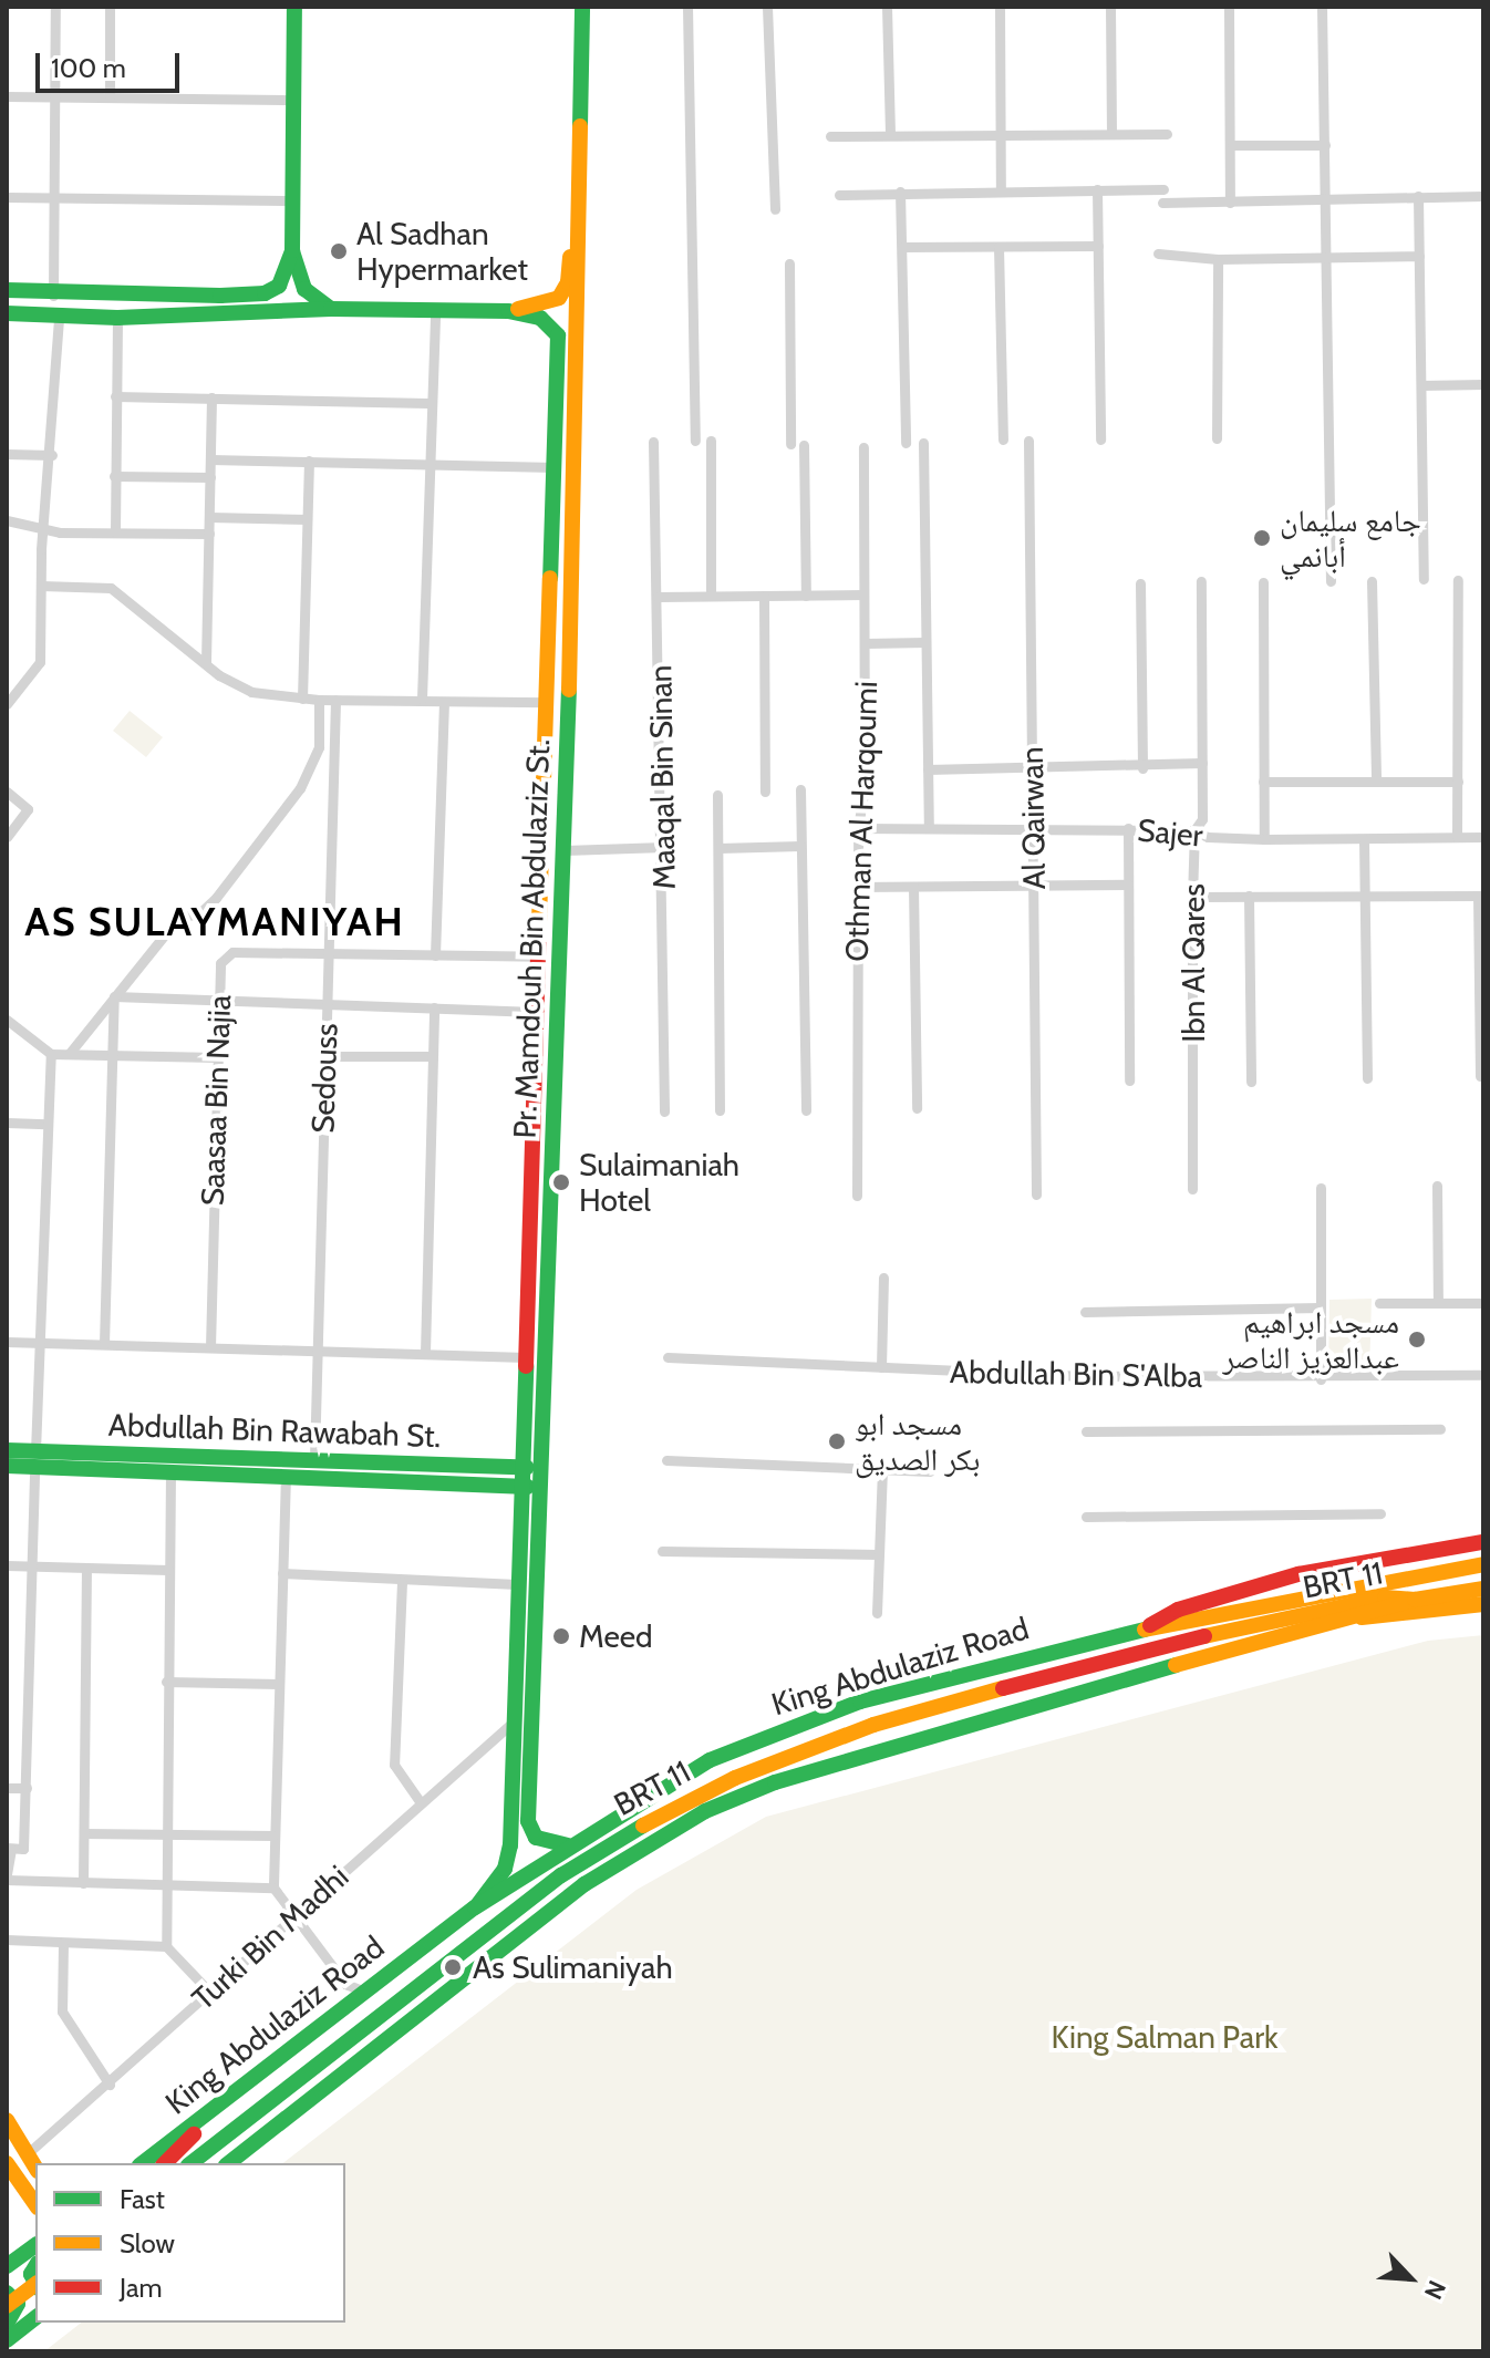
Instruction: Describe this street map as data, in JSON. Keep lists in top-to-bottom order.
{
  "streets": {
    "street": [
      "Maaqal Bin Sinan",
      "Al Qairwan",
      "Othman Al Harqoumi",
      "Sajer",
      "Pr. Mamdouh Bin Abdulaziz St.",
      "Ibn Al Qares",
      "Sedouss",
      "Saasaa Bin Najia",
      "Abdullah Bin S'Alba",
      "Abdullah Bin Rawabah St.",
      "BRT 11",
      "King Abdulaziz Road",
      "Turki Bin Madhi"
    ]
  },
  "crossings": [
    ["Al Qairwan", "Sajer"],
    ["Othman Al Harqoumi", "Sajer"],
    ["Sajer", "Ibn Al Qares"],
    ["Pr. Mamdouh Bin Abdulaziz St.", "Saasaa Bin Najia"],
    ["Pr. Mamdouh Bin Abdulaziz St.", "Abdullah Bin Rawabah St."],
    ["Pr. Mamdouh Bin Abdulaziz St.", "King Abdulaziz Road"],
    ["Pr. Mamdouh Bin Abdulaziz St.", "Turki Bin Madhi"],
    ["Sedouss", "Saasaa Bin Najia"],
    ["Sedouss", "Abdullah Bin Rawabah St."],
    ["BRT 11", "King Abdulaziz Road"]
  ],
  "districts": ["AS SULAYMANIYAH"],
  "parks": ["King Salman Park"],
  "places": [
    "Al Sadhan Hypermarket",
    "جامع سليمان أبانمي",
    "Sulaimaniah Hotel",
    "مسجد ابراهيم عبدالعزيز الناصر",
    "مسجد ابو بكر الصديق",
    "Meed",
    "As Sulimaniyah"
  ],
  "legend": ["Fast", "Slow", "Jam"],
  "scale_bar": "100 m",
  "north": "bottom right"
}
